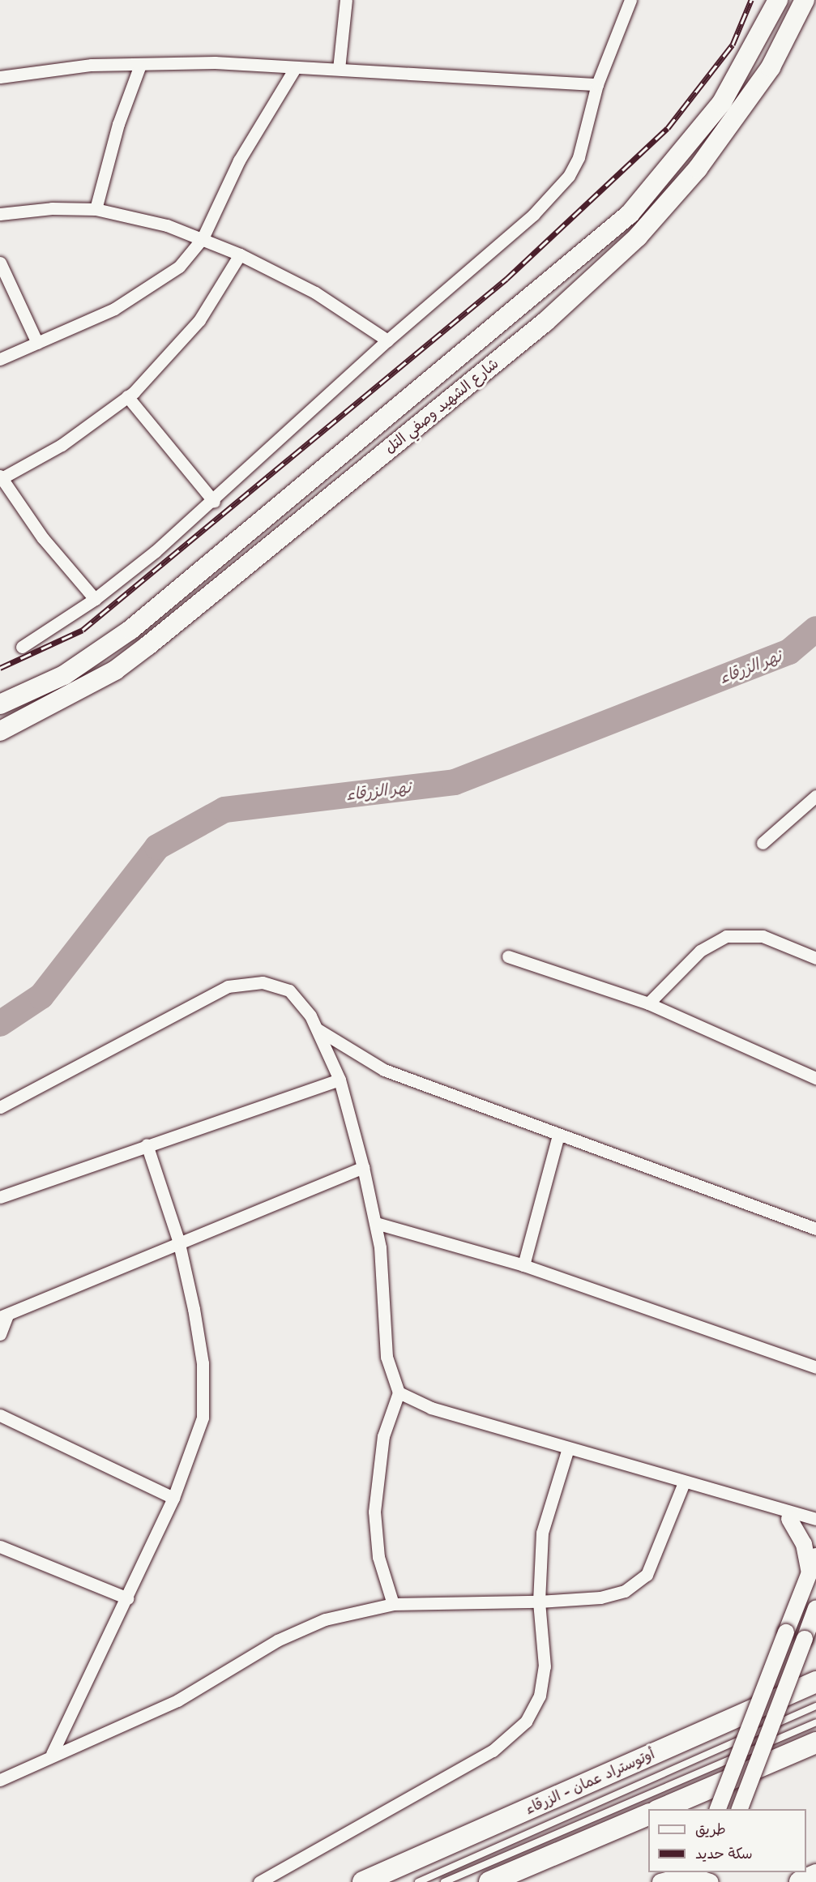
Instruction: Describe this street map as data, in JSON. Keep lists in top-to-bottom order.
{
  "streets": {
    "highway": ["أوتوستراد عمان - الزرقاء"],
    "main road": ["شارع الشهيد وصفي التل"]
  },
  "water": ["نهر الزرقاء"],
  "legend": ["طريق", "سكة حديد"]
}
